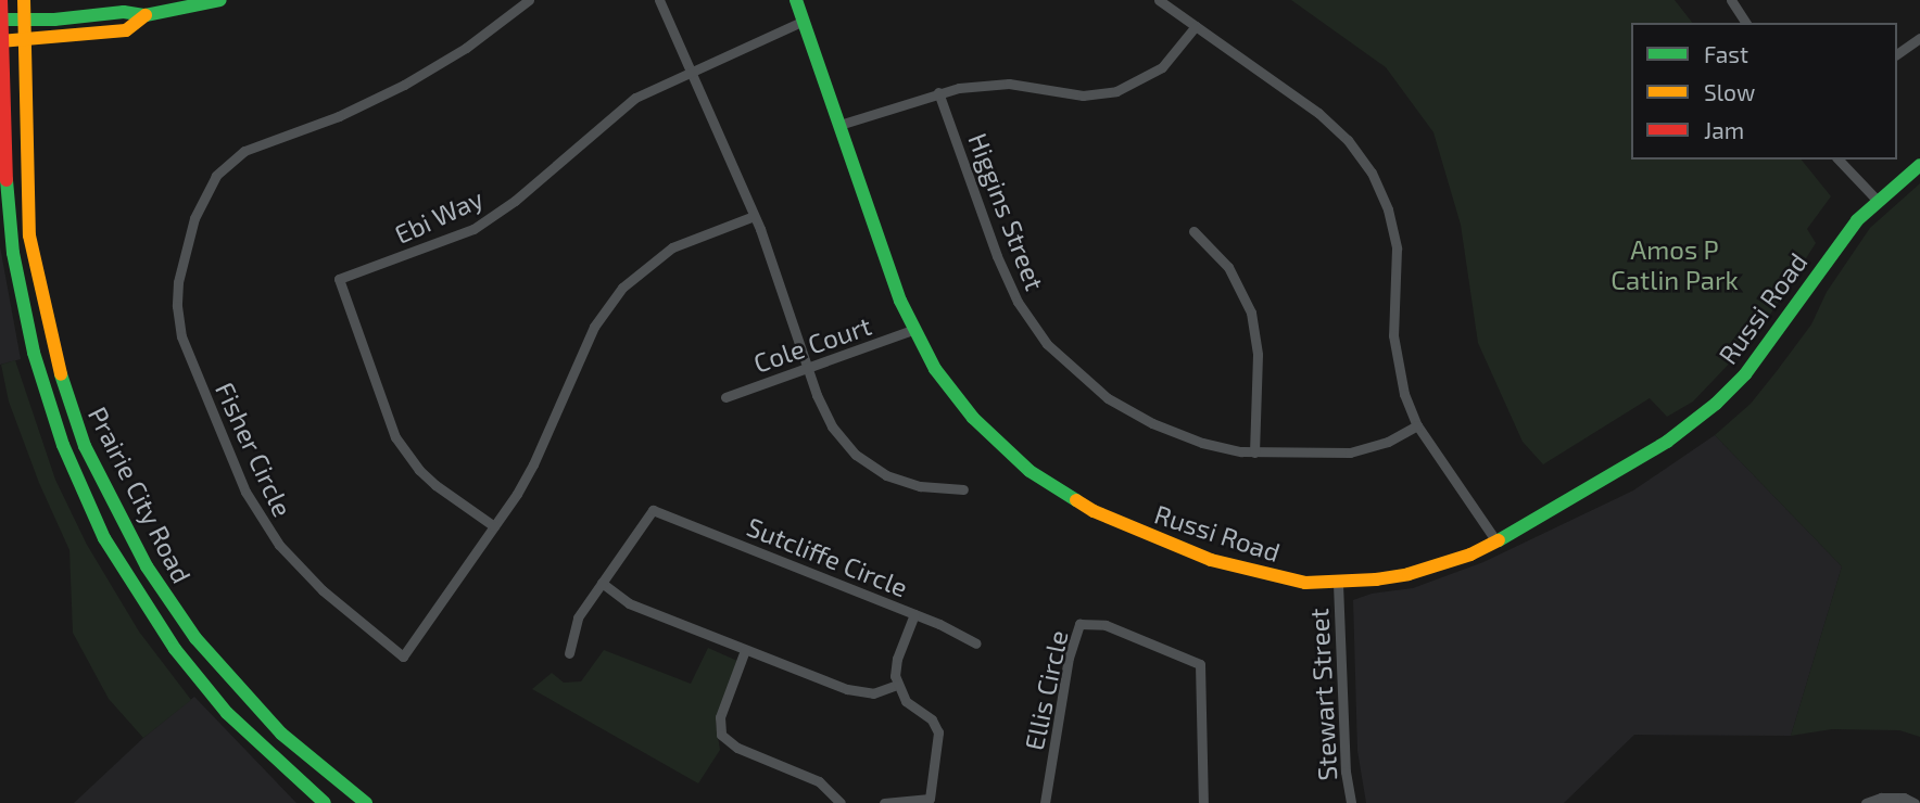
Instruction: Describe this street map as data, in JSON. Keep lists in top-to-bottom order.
{
  "streets": {
    "main road": ["Russi Road", "Prairie City Road"],
    "street": [
      "Higgins Street",
      "Ebi Way",
      "Cole Court",
      "Fisher Circle",
      "Sutcliffe Circle",
      "Ellis Circle",
      "Stewart Street"
    ]
  },
  "crossings": [
    ["Ebi Way", "Russi Road"],
    ["Ebi Way", "Fisher Circle"],
    ["Russi Road", "Cole Court"],
    ["Russi Road", "Stewart Street"]
  ],
  "parks": ["Amos P Catlin Park"],
  "legend": ["Fast", "Slow", "Jam"]
}
